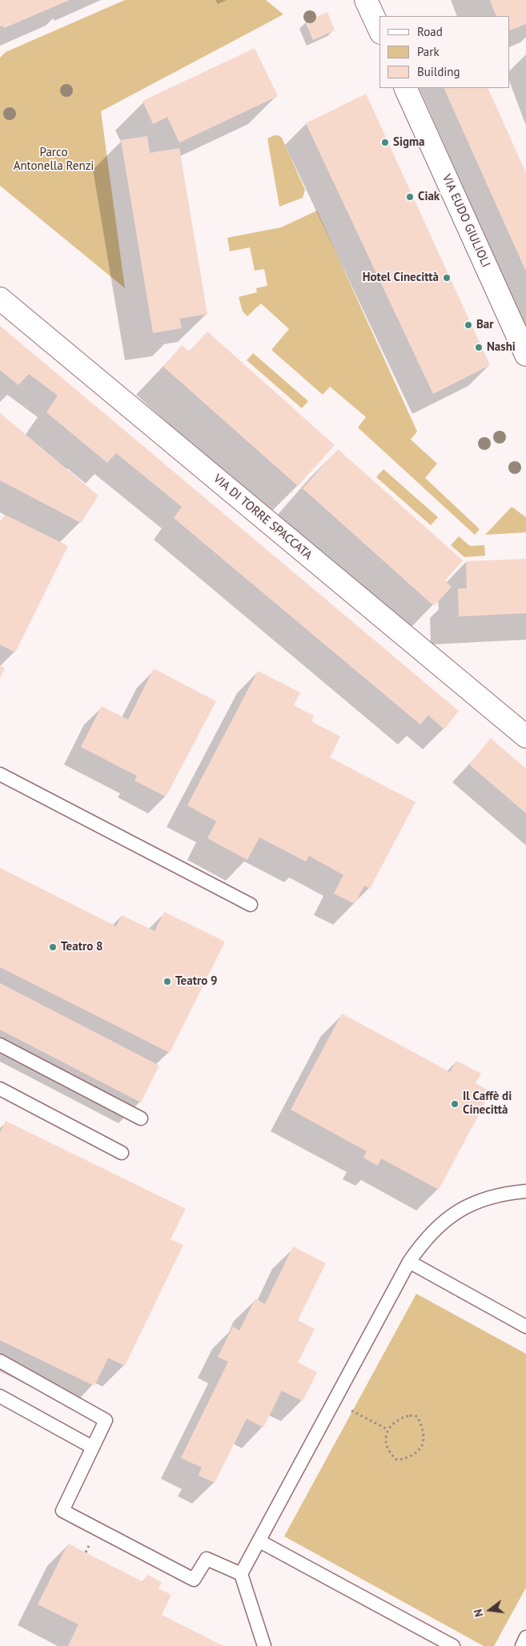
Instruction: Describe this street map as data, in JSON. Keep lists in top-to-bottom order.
{
  "streets": {
    "street": ["VIA EUDO GIULIOLI", "VIA DI TORRE SPACCATA"]
  },
  "parks": ["Parco Antonella Renzi"],
  "places": [
    "Sigma",
    "Ciak",
    "Hotel Cinecittà",
    "Bar",
    "Nashi",
    "Teatro 8",
    "Teatro 9",
    "Il Caffè di Cinecittà"
  ],
  "legend": ["Road", "Park", "Building"],
  "north": "left"
}
